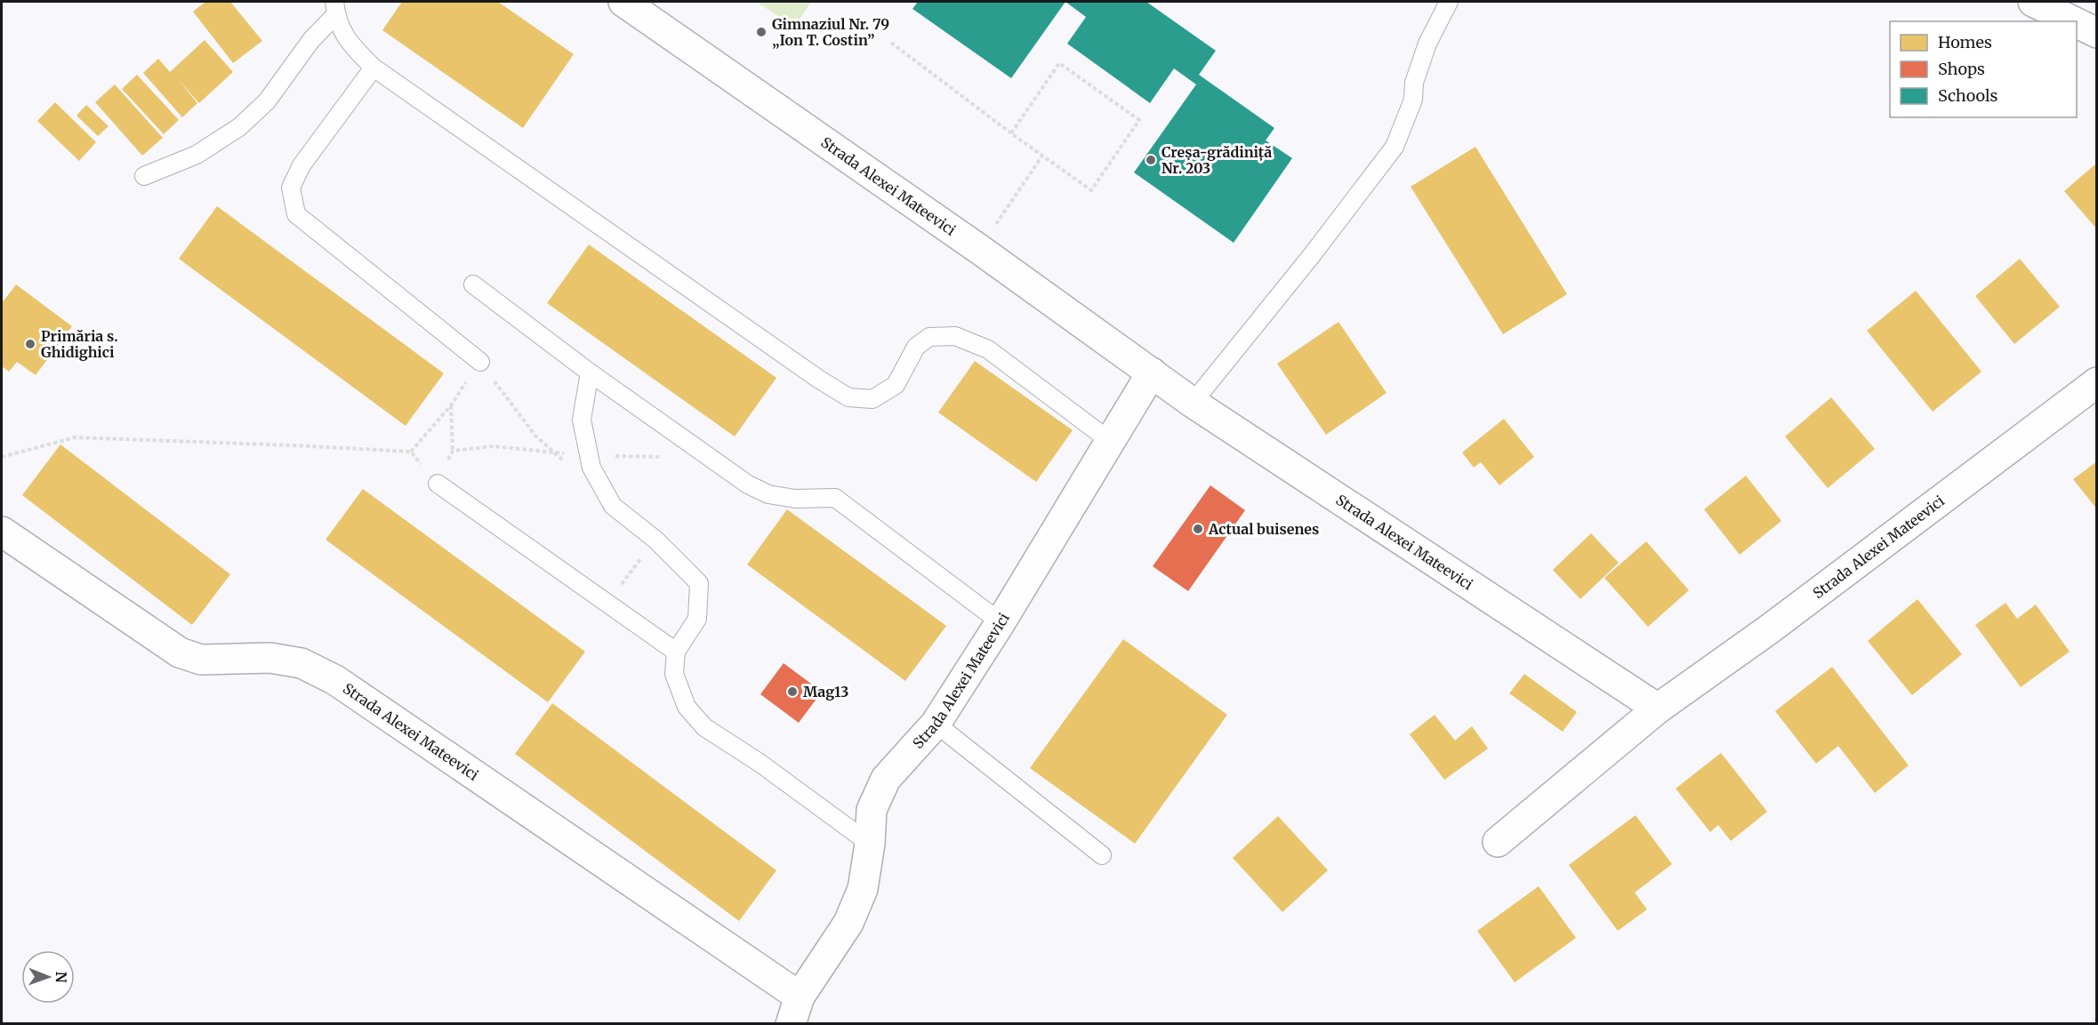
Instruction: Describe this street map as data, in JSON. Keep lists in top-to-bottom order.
{
  "streets": {
    "street": ["Strada Alexei Mateevici"]
  },
  "places": [
    "Gimnaziul Nr. 79 „Ion T. Costin”",
    "Creșa-grădiniță Nr. 203",
    "Primăria s. Ghidighici",
    "Actual buisenes",
    "Mag13"
  ],
  "legend": ["Homes", "Shops", "Schools"],
  "north": "right"
}
